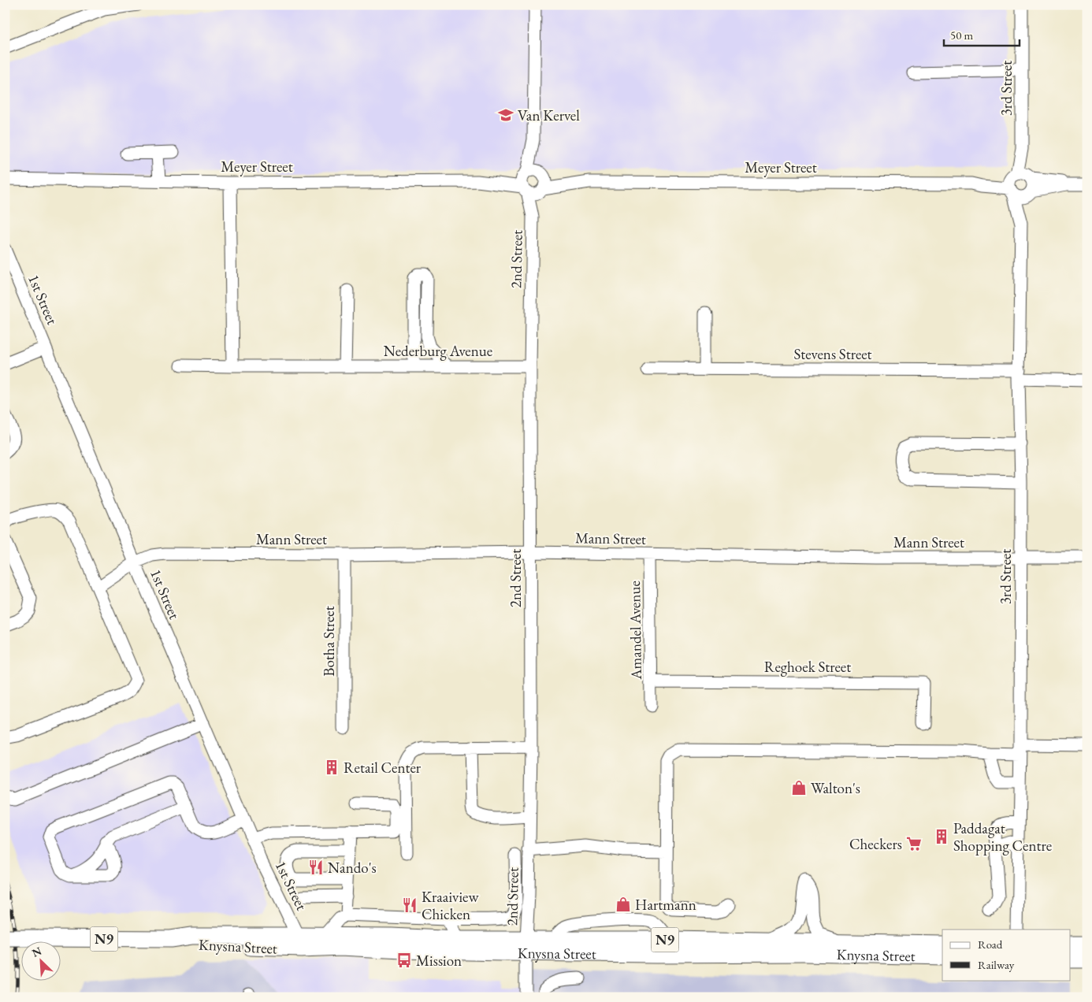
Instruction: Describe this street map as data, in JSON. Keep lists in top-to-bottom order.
{
  "streets": {
    "highway": ["N9", "Knysna Street"],
    "street": [
      "3rd Street",
      "Meyer Street",
      "2nd Street",
      "1st Street",
      "Nederburg Avenue",
      "Stevens Street",
      "Mann Street",
      "Amandel Avenue",
      "Botha Street",
      "Reghoek Street"
    ]
  },
  "crossings": [
    ["3rd Street", "Meyer Street"],
    ["3rd Street", "Stevens Street"],
    ["3rd Street", "Mann Street"],
    ["Meyer Street", "2nd Street"],
    ["2nd Street", "Nederburg Avenue"],
    ["2nd Street", "Mann Street"],
    ["2nd Street", "Knysna Street"],
    ["1st Street", "Mann Street"],
    ["1st Street", "Knysna Street"],
    ["Mann Street", "Amandel Avenue"],
    ["Mann Street", "Botha Street"],
    ["Amandel Avenue", "Reghoek Street"]
  ],
  "places": {
    "school or university": ["Van Kervel"],
    "building": ["Retail Center", "Paddagat Shopping Centre"],
    "shop": ["Walton's", "Hartmann"],
    "supermarket": ["Checkers"],
    "restaurant": ["Nando's", "Kraaiview Chicken"],
    "bus stop": ["Mission"]
  },
  "legend": ["Road", "Railway"],
  "scale_bar": "50 m",
  "north": "top left"
}
